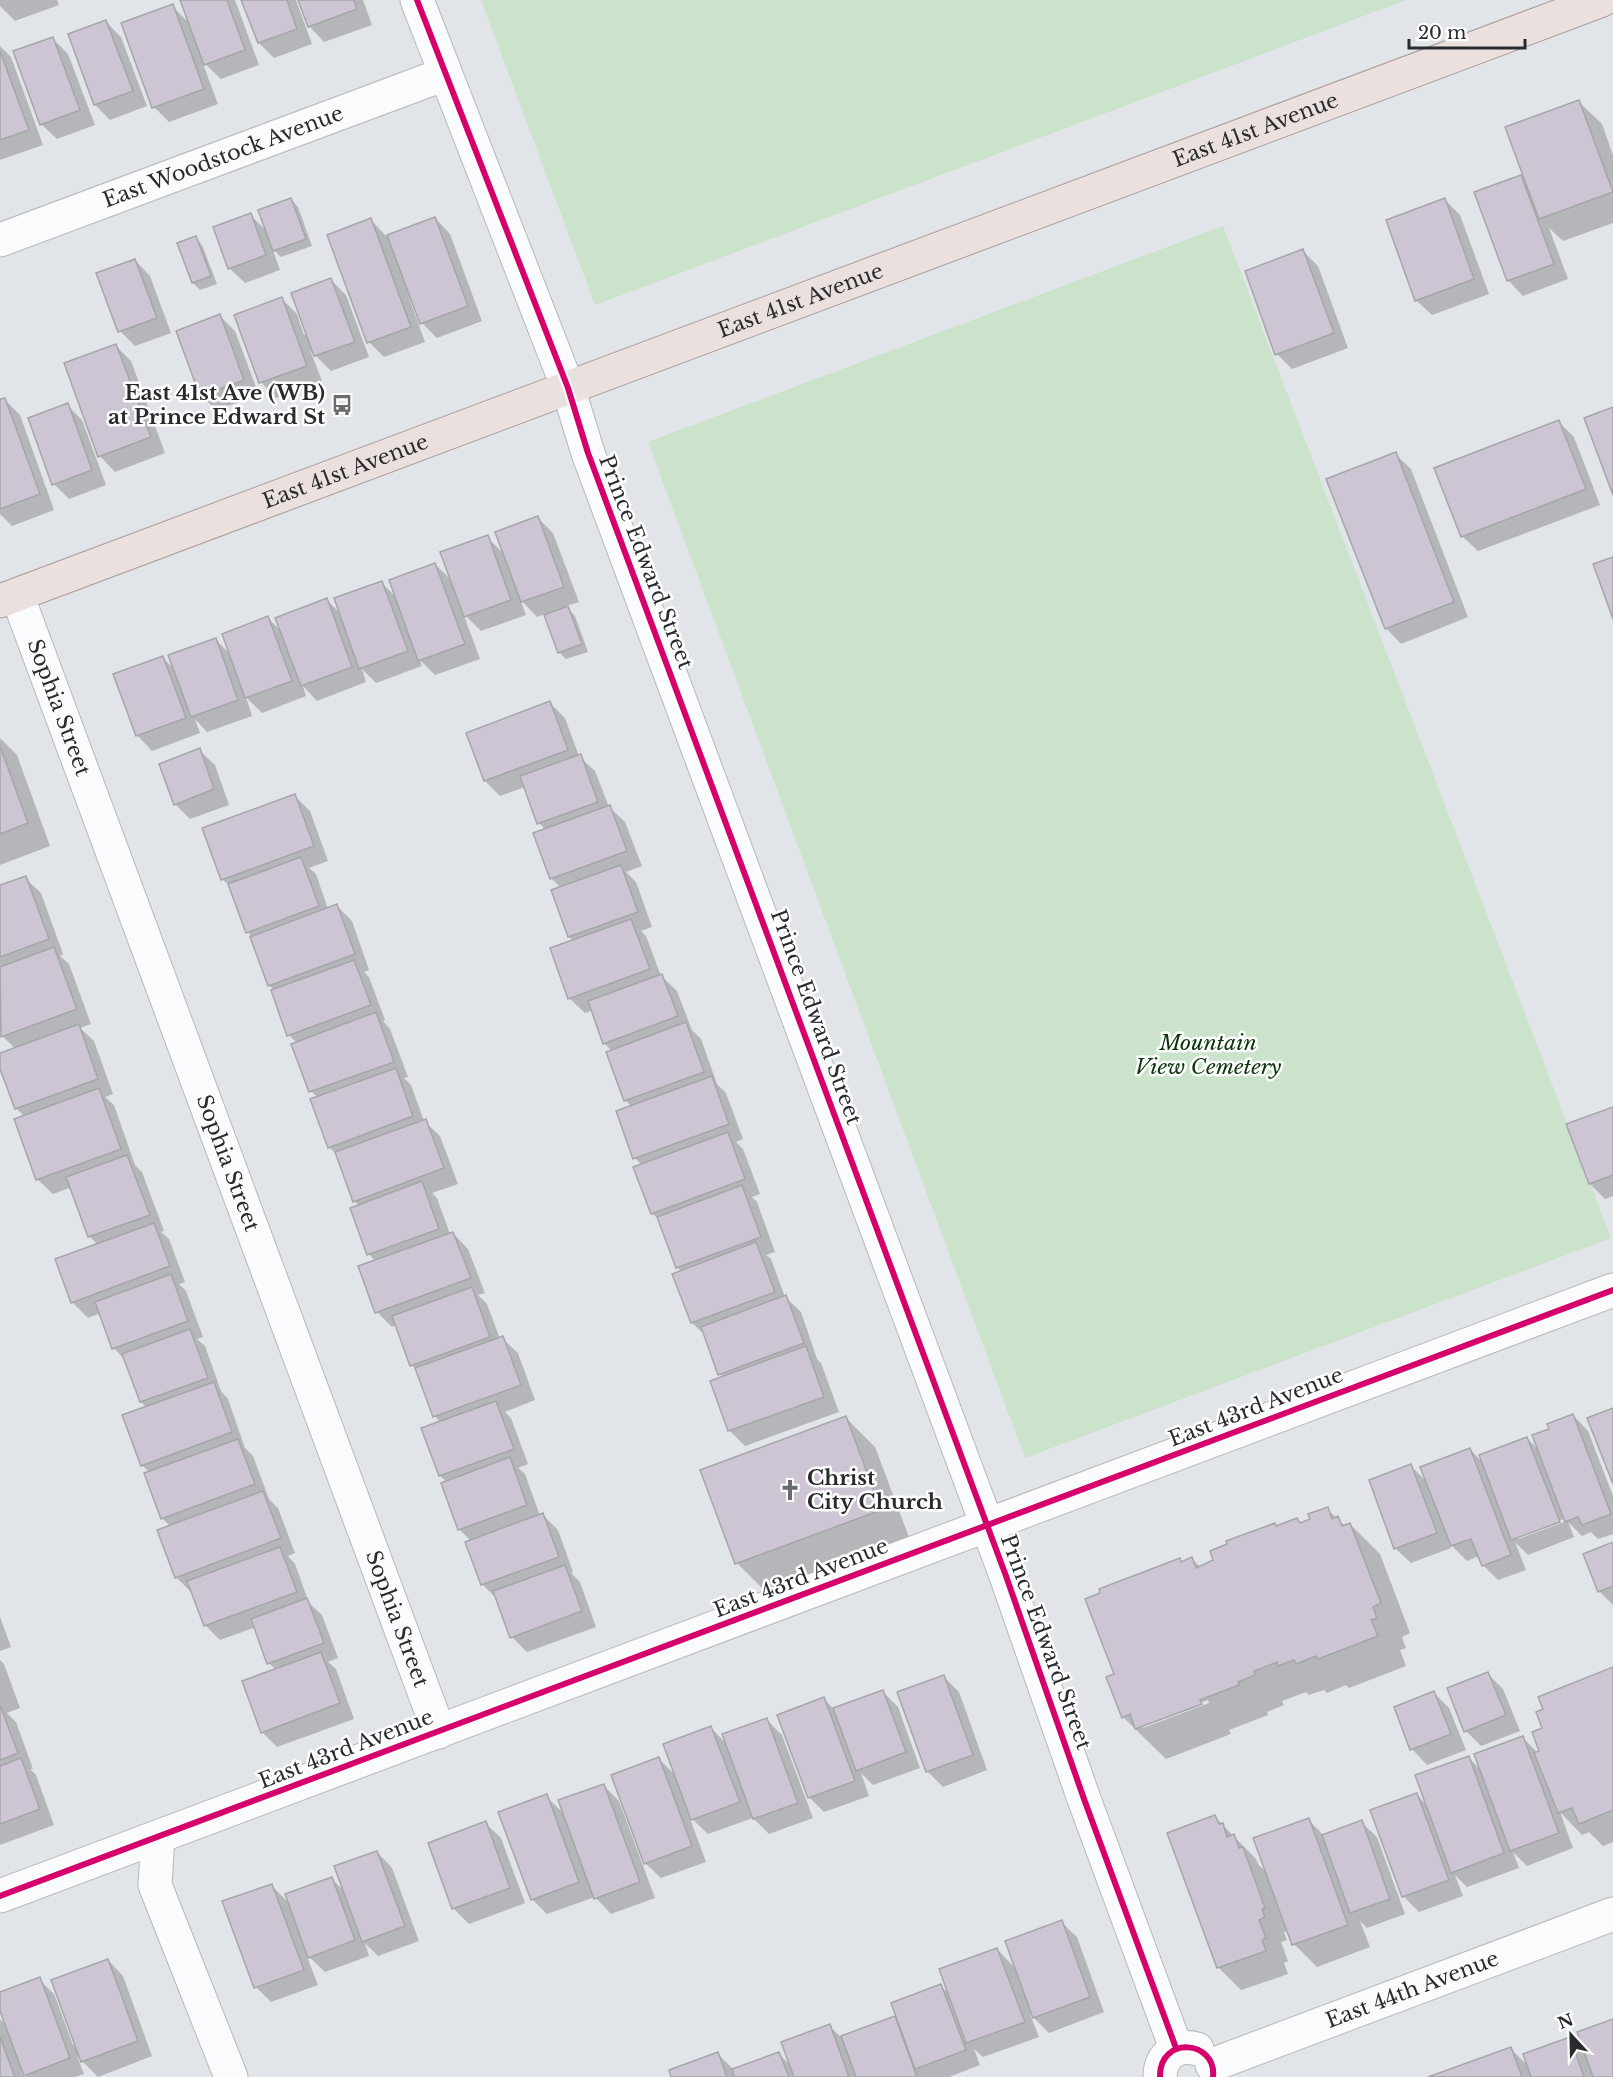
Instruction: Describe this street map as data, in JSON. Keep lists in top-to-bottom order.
{
  "streets": {
    "main road": ["East 41st Avenue"],
    "street": [
      "East Woodstock Avenue",
      "Prince Edward Street",
      "Sophia Street",
      "East 43rd Avenue",
      "East 44th Avenue"
    ]
  },
  "crossings": [
    ["East 41st Avenue", "Prince Edward Street"],
    ["East 41st Avenue", "Sophia Street"],
    ["East Woodstock Avenue", "Prince Edward Street"],
    ["Prince Edward Street", "East 43rd Avenue"],
    ["Sophia Street", "East 43rd Avenue"]
  ],
  "parks": ["Mountain View Cemetery"],
  "places": {
    "bus stop": ["East 41st Ave (WB) at Prince Edward St"],
    "church": ["Christ City Church"]
  },
  "scale_bar": "20 m",
  "north": "top"
}
